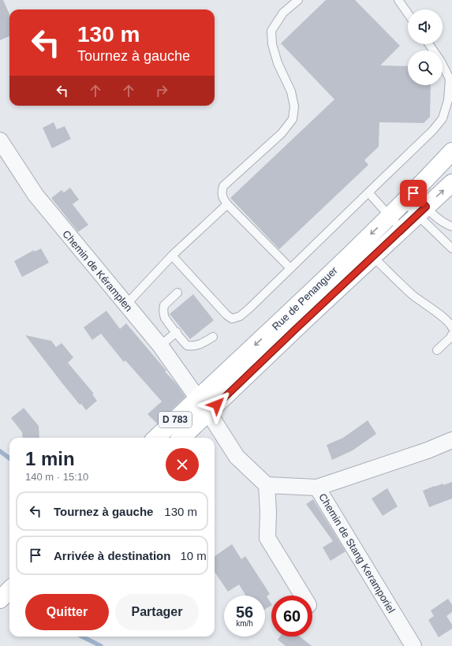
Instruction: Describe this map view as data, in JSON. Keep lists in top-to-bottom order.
{
  "streets": {
    "main road": ["Rue de Penanguer", "D 783"],
    "street": ["Chemin de Kéramplen", "Chemin de Stang Keramporiel"]
  },
  "crossings": [
    ["Chemin de Kéramplen", "Rue de Penanguer"]
  ],
  "page": {
    "turn": ["130 m", "Tournez à gauche"],
    "heading": ["1 min", "140 m · 15:10"],
    "list": [
      {
        "name": "Tournez à gauche",
        "value": "130 m"
      },
      {
        "name": "Arrivée à destination",
        "value": "10 m"
      }
    ],
    "buttons": ["Quitter", "Partager"],
    "speed": "56 km/h",
    "limit": "60"
  }
}
